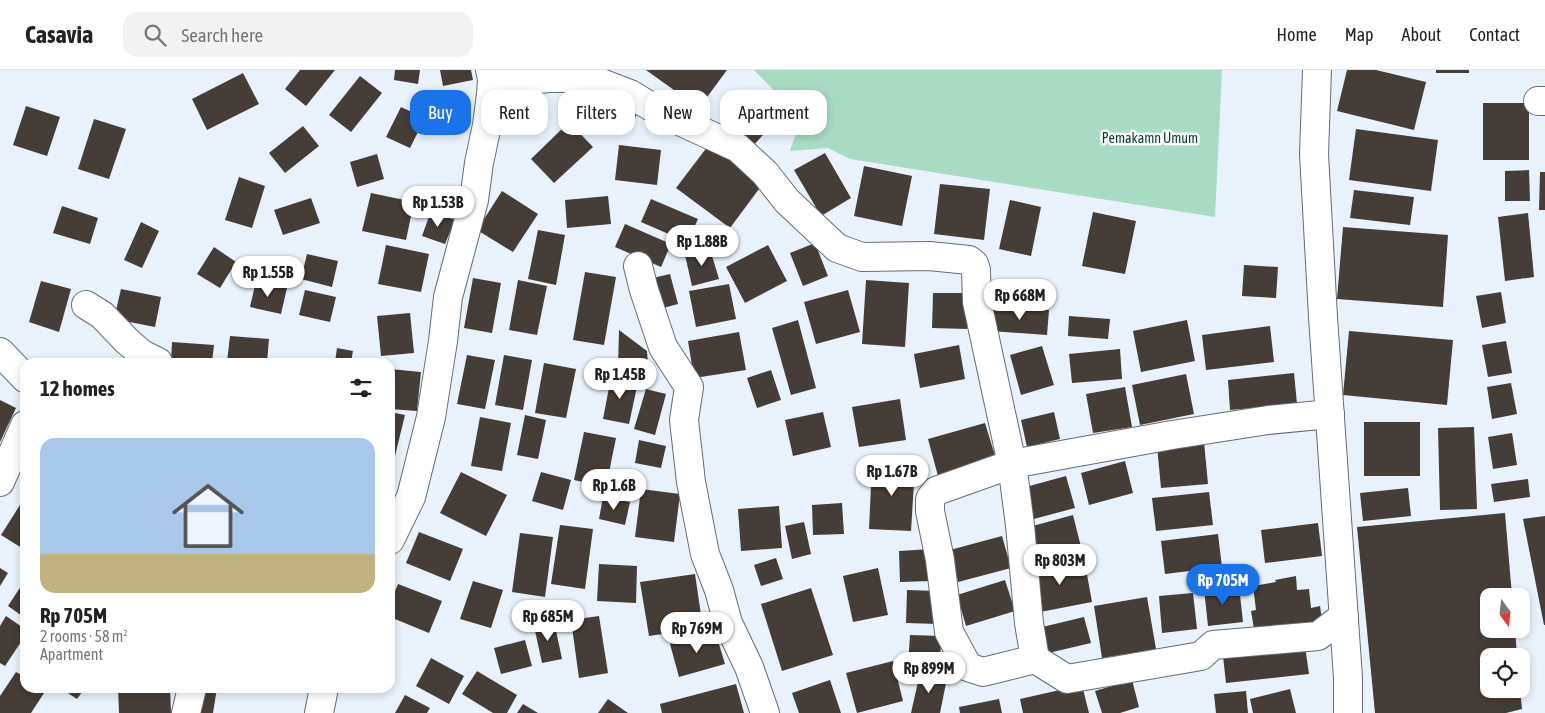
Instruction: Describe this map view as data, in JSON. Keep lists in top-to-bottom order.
{
  "parks": ["Pemakamn Umum"],
  "north": "bottom",
  "page": {
    "header": "Casavia",
    "search": "Search here",
    "nav": [
      "Home",
      "Map",
      "About",
      "Contact"
    ],
    "chip": [
      "Buy",
      "Rent",
      "Filters",
      "New",
      "Apartment"
    ],
    "price": [
      "Rp 1.53B",
      "Rp 1.88B",
      "Rp 1.55B",
      "Rp 668M",
      "Rp 1.45B",
      "Rp 1.67B",
      "Rp 1.6B",
      "Rp 803M",
      "Rp 705M",
      "Rp 685M",
      "Rp 769M",
      "Rp 899M"
    ],
    "heading": "12 homes",
    "list": [
      {
        "name": "Rp 705M",
        "note": "2 rooms · 58 m² · Apartment"
      }
    ]
  }
}
